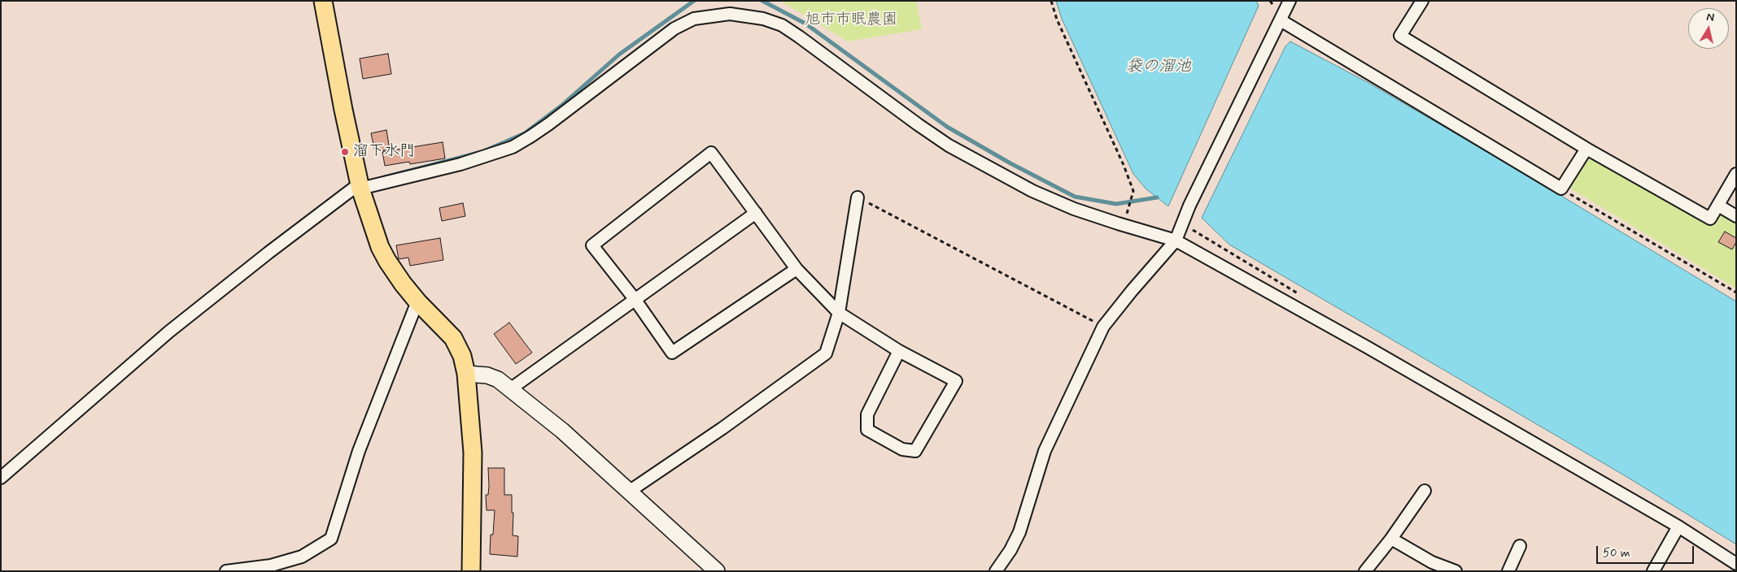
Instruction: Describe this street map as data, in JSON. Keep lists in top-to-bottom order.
{
  "water": ["袋の溜池"],
  "parks": ["旭市市眠農園"],
  "places": ["溜下水門"],
  "scale_bar": "50 m",
  "north": "top"
}
